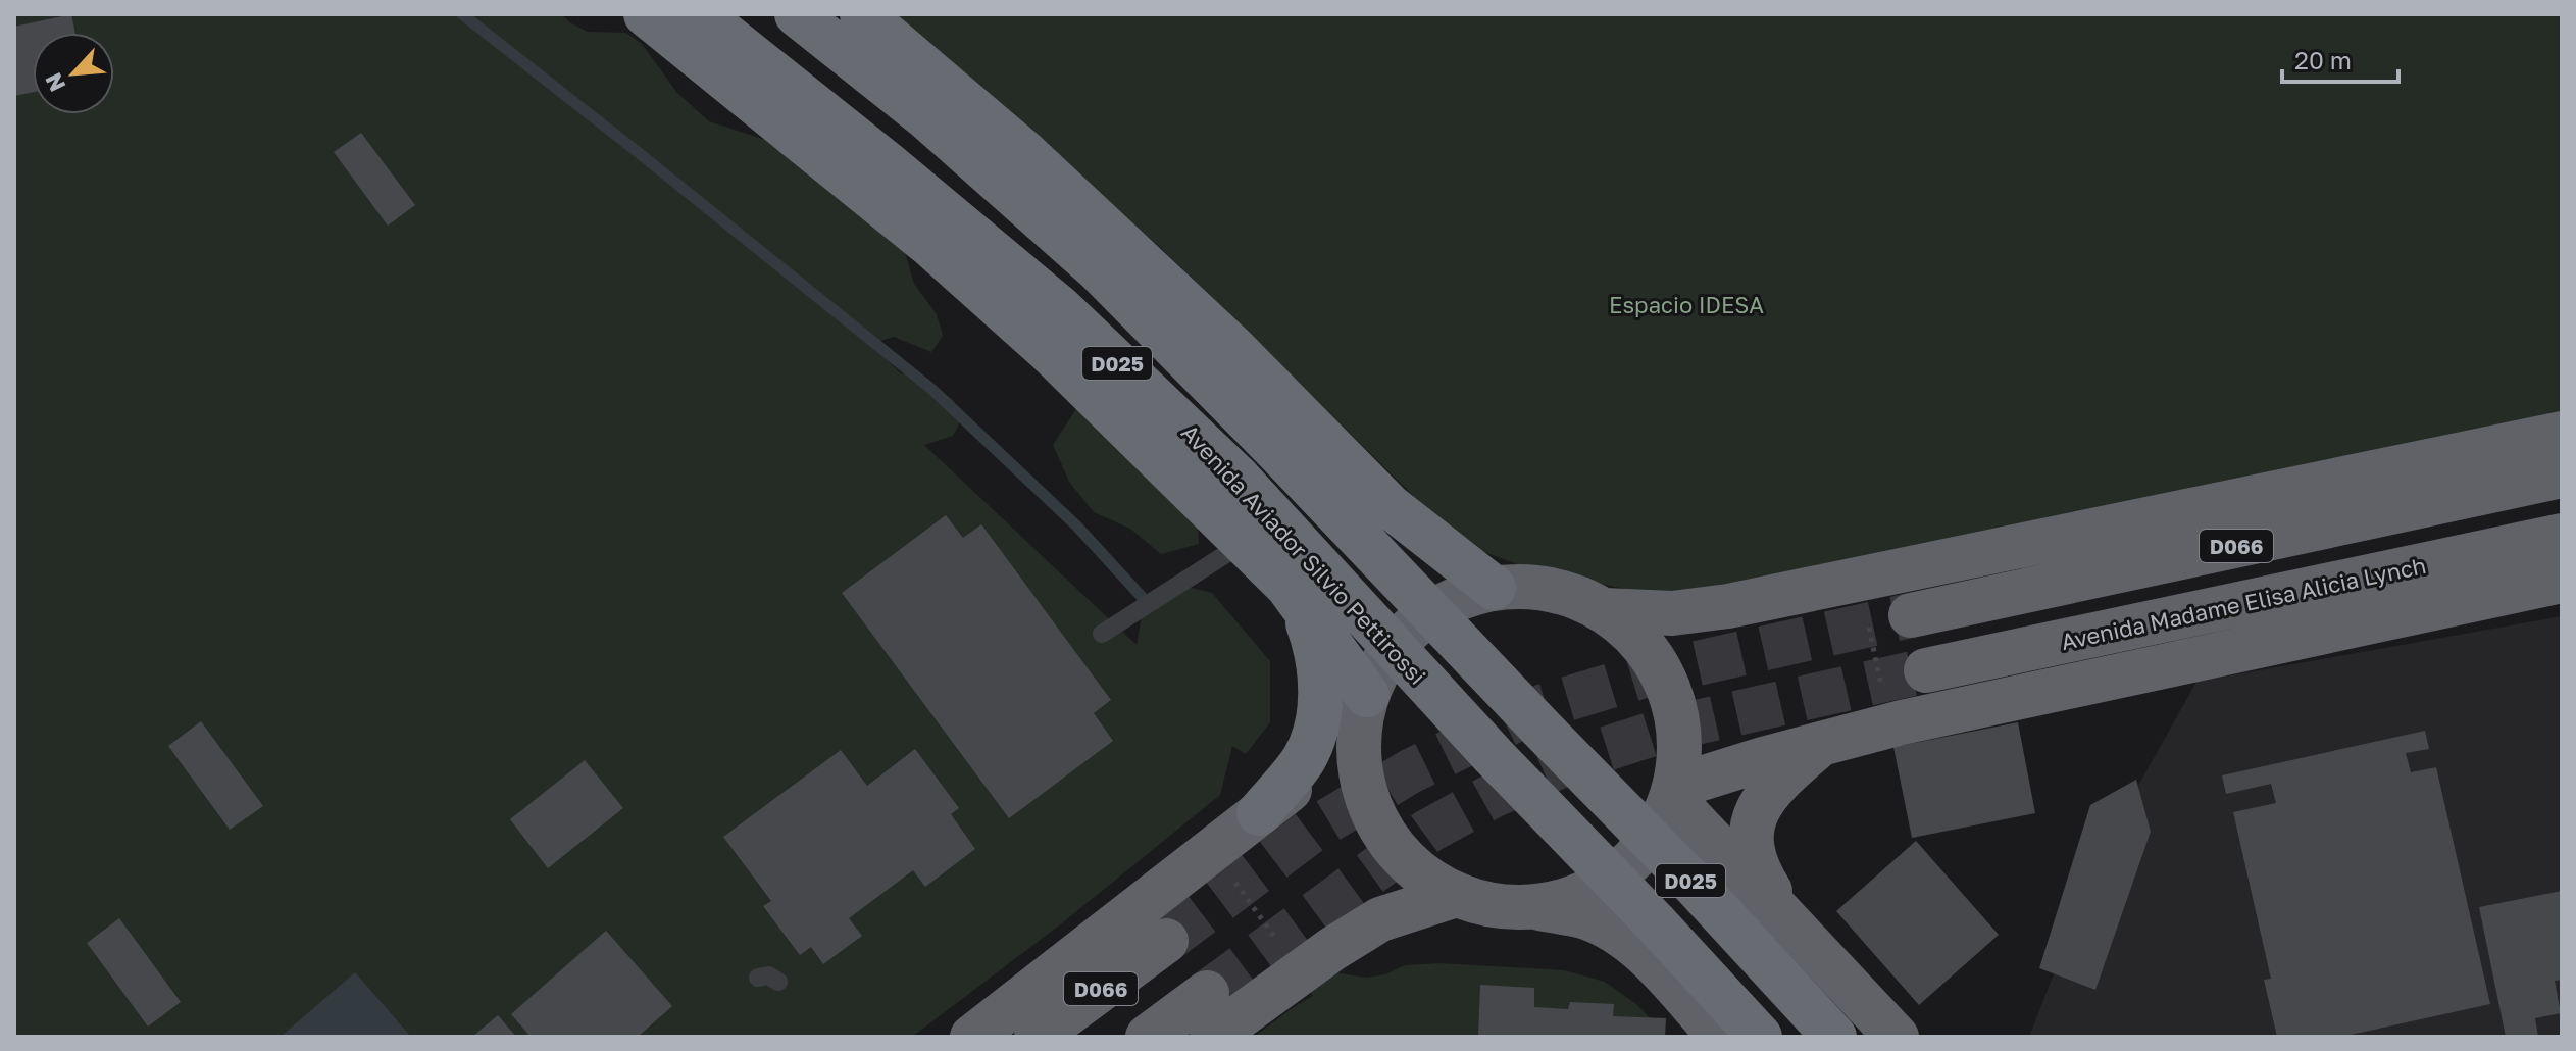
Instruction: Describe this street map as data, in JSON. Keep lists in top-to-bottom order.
{
  "streets": {
    "highway": [
      "D025",
      "D066",
      "Avenida Aviador Silvio Pettirossi",
      "Avenida Madame Elisa Alicia Lynch"
    ]
  },
  "parks": ["Espacio IDESA"],
  "scale_bar": "20 m",
  "north": "bottom left"
}
